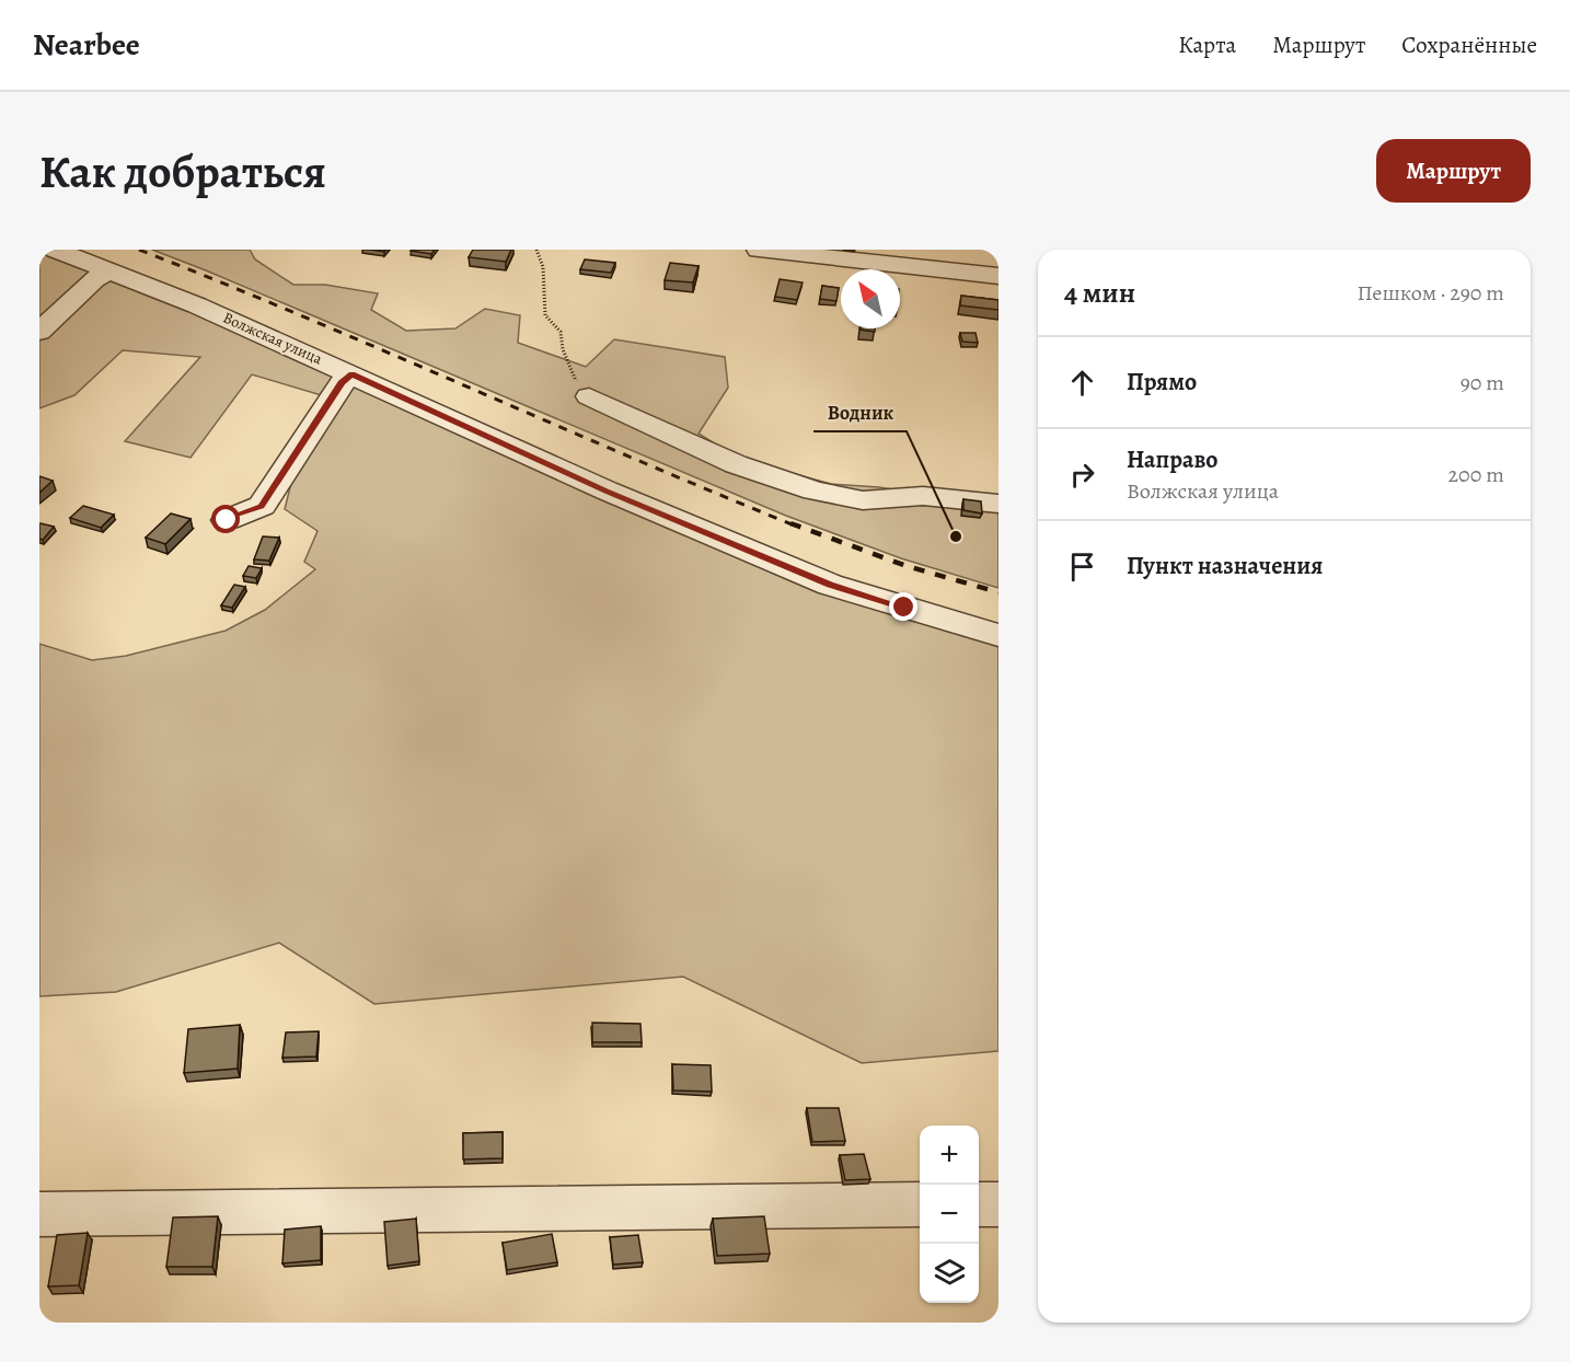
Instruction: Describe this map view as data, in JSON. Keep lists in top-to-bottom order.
{
  "streets": {
    "street": ["Волжская улица"]
  },
  "places": ["Водник"],
  "north": "top left",
  "page": {
    "header": "Nearbee",
    "nav": ["Карта", "Маршрут", "Сохранённые"],
    "buttons": "Маршрут",
    "title": "Как добраться",
    "heading": ["4 мин", "Пешком · 290 m"],
    "list": [
      ["Прямо", "90 m"],
      ["Направо", "Волжская улица", "200 m"],
      "Пункт назначения"
    ],
    "map_buttons": ["+", "−"]
  }
}
